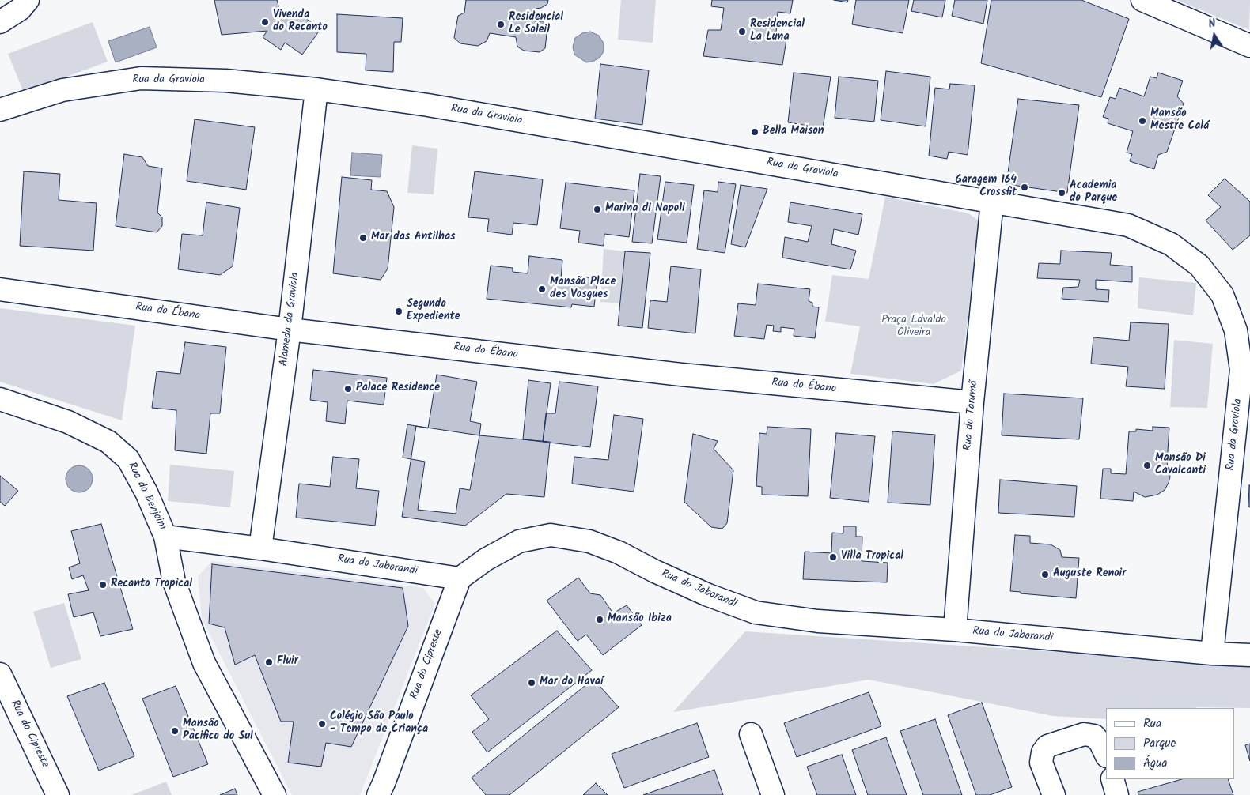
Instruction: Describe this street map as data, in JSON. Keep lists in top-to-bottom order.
{
  "streets": {
    "street": [
      "Rua da Graviola",
      "Rua do Ébano",
      "Alameda da Graviola",
      "Rua do Tarumã",
      "Rua do Benjoim",
      "Rua do Jaborandi",
      "Rua do Cipreste"
    ]
  },
  "crossings": [
    ["Rua da Graviola", "Alameda da Graviola"],
    ["Rua da Graviola", "Rua do Tarumã"],
    ["Rua da Graviola", "Rua do Jaborandi"],
    ["Rua do Ébano", "Alameda da Graviola"],
    ["Rua do Ébano", "Rua do Tarumã"],
    ["Alameda da Graviola", "Rua do Jaborandi"],
    ["Rua do Tarumã", "Rua do Jaborandi"],
    ["Rua do Benjoim", "Rua do Jaborandi"],
    ["Rua do Jaborandi", "Rua do Cipreste"]
  ],
  "parks": ["Praça Edvaldo Oliveira"],
  "places": [
    "Vivenda do Recanto",
    "Residencial Le Soleil",
    "Residencial La Luna",
    "Mansão Mestre Calá",
    "Bella Maison",
    "Garagem 164 Crossfit",
    "Academia do Parque",
    "Marina di Napoli",
    "Mar das Antilhas",
    "Mansão Place des Vosgues",
    "Segundo Expediente",
    "Palace Residence",
    "Mansão Di Cavalcanti",
    "Villa Tropical",
    "Auguste Renoir",
    "Recanto Tropical",
    "Mansão Ibiza",
    "Fluir",
    "Mar do Havaí",
    "Colégio São Paulo - Tempo de Criança",
    "Mansão Pacifico do Sul"
  ],
  "legend": ["Rua", "Parque", "Água"],
  "north": "top"
}
